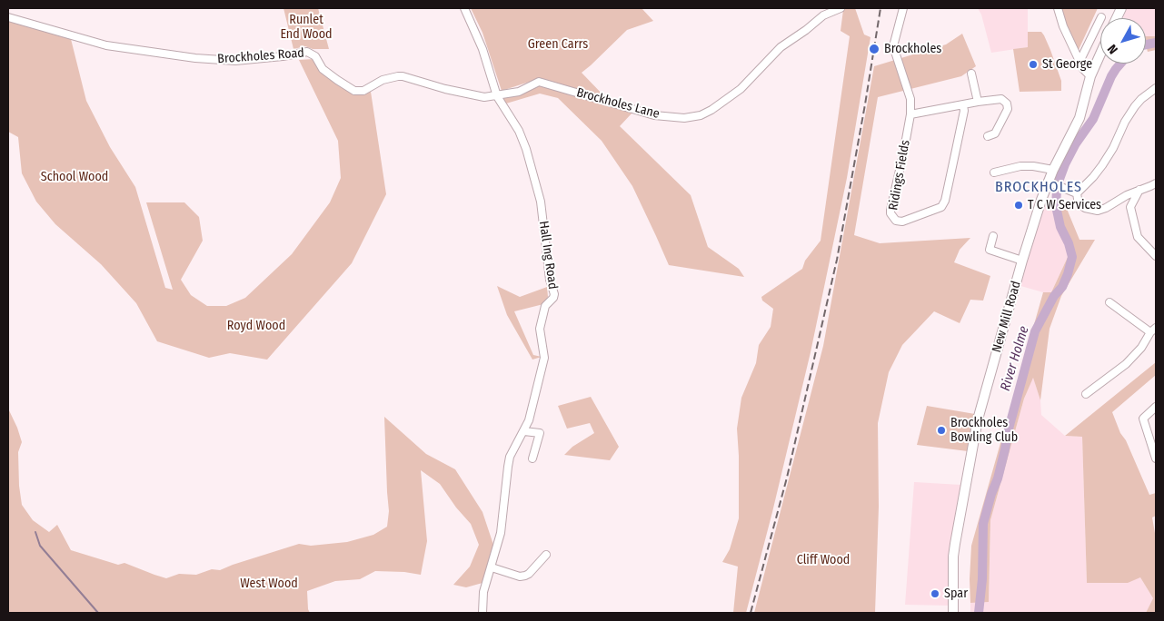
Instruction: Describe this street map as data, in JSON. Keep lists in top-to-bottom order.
{
  "streets": {
    "main road": ["New Mill Road"],
    "street": [
      "Brockholes Road",
      "Brockholes Lane",
      "Ridings Fields",
      "Hall Ing Road"
    ]
  },
  "crossings": [
    ["Brockholes Road", "Brockholes Lane"],
    ["Brockholes Road", "Hall Ing Road"],
    ["Brockholes Lane", "Hall Ing Road"]
  ],
  "districts": ["BROCKHOLES"],
  "water": ["River Holme"],
  "parks": [
    "Runlet End Wood",
    "Green Carrs",
    "School Wood",
    "Royd Wood",
    "Cliff Wood",
    "West Wood"
  ],
  "places": [
    "Brockholes",
    "St George",
    "T C W Services",
    "Brockholes Bowling Club",
    "Spar"
  ],
  "north": "bottom left"
}
